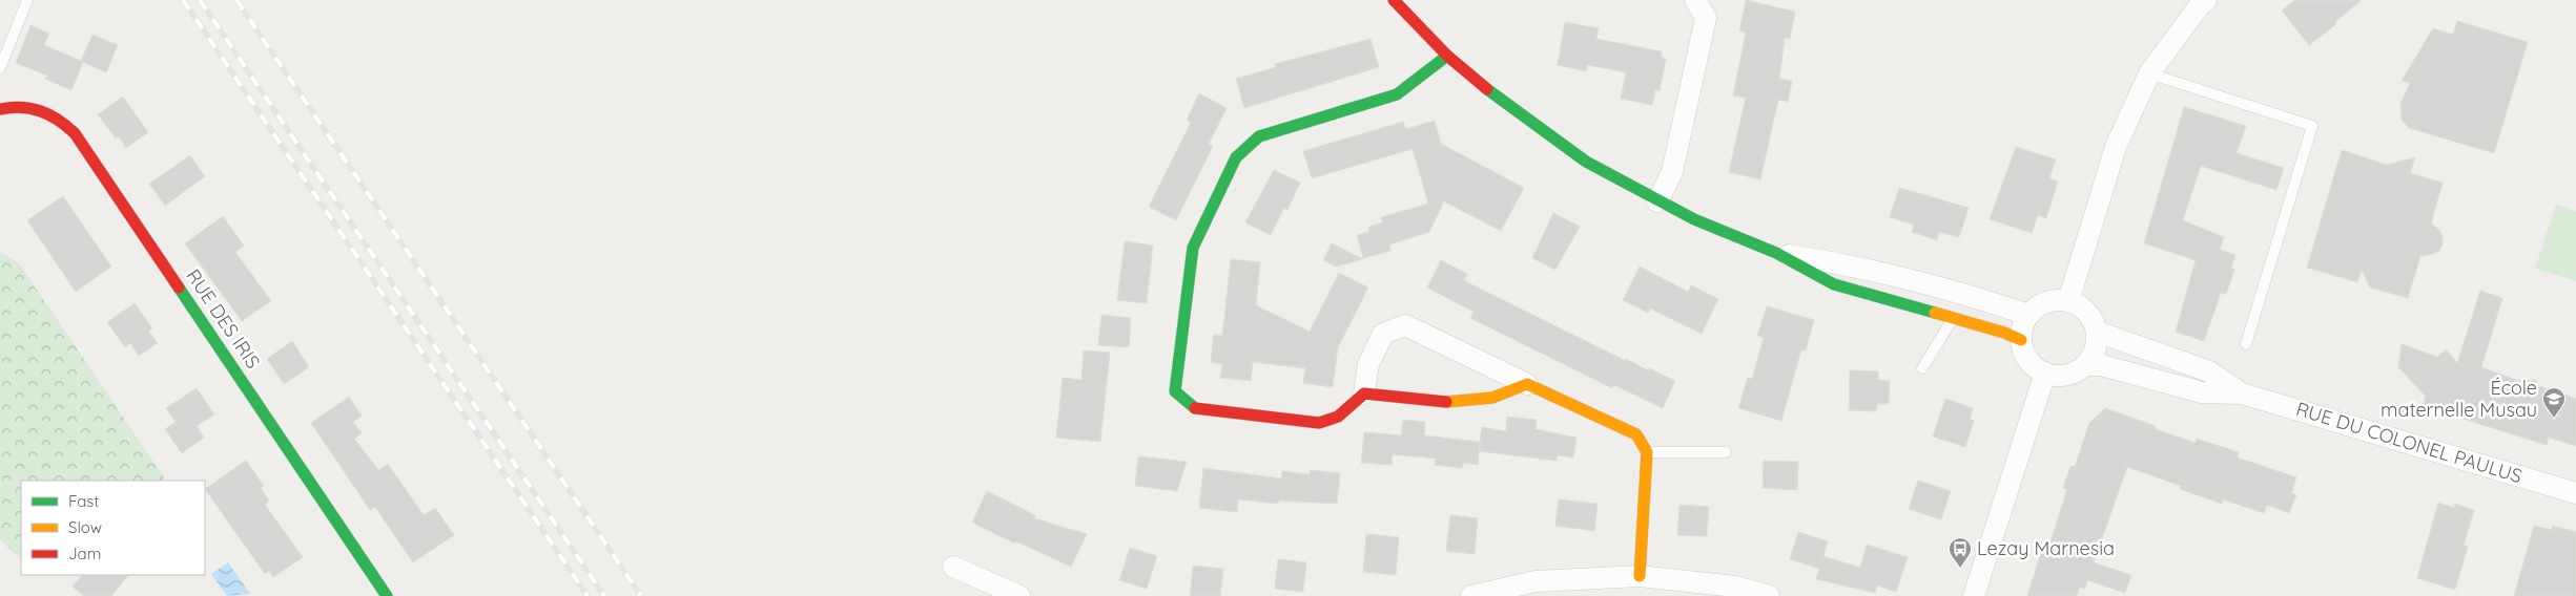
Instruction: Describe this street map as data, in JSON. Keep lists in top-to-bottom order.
{
  "streets": {
    "street": ["RUE DES IRIS", "RUE DU COLONEL PAULUS"]
  },
  "places": {
    "school or university": ["École maternelle Musau"],
    "bus stop": ["Lezay Marnesia"]
  },
  "legend": ["Fast", "Slow", "Jam"]
}
